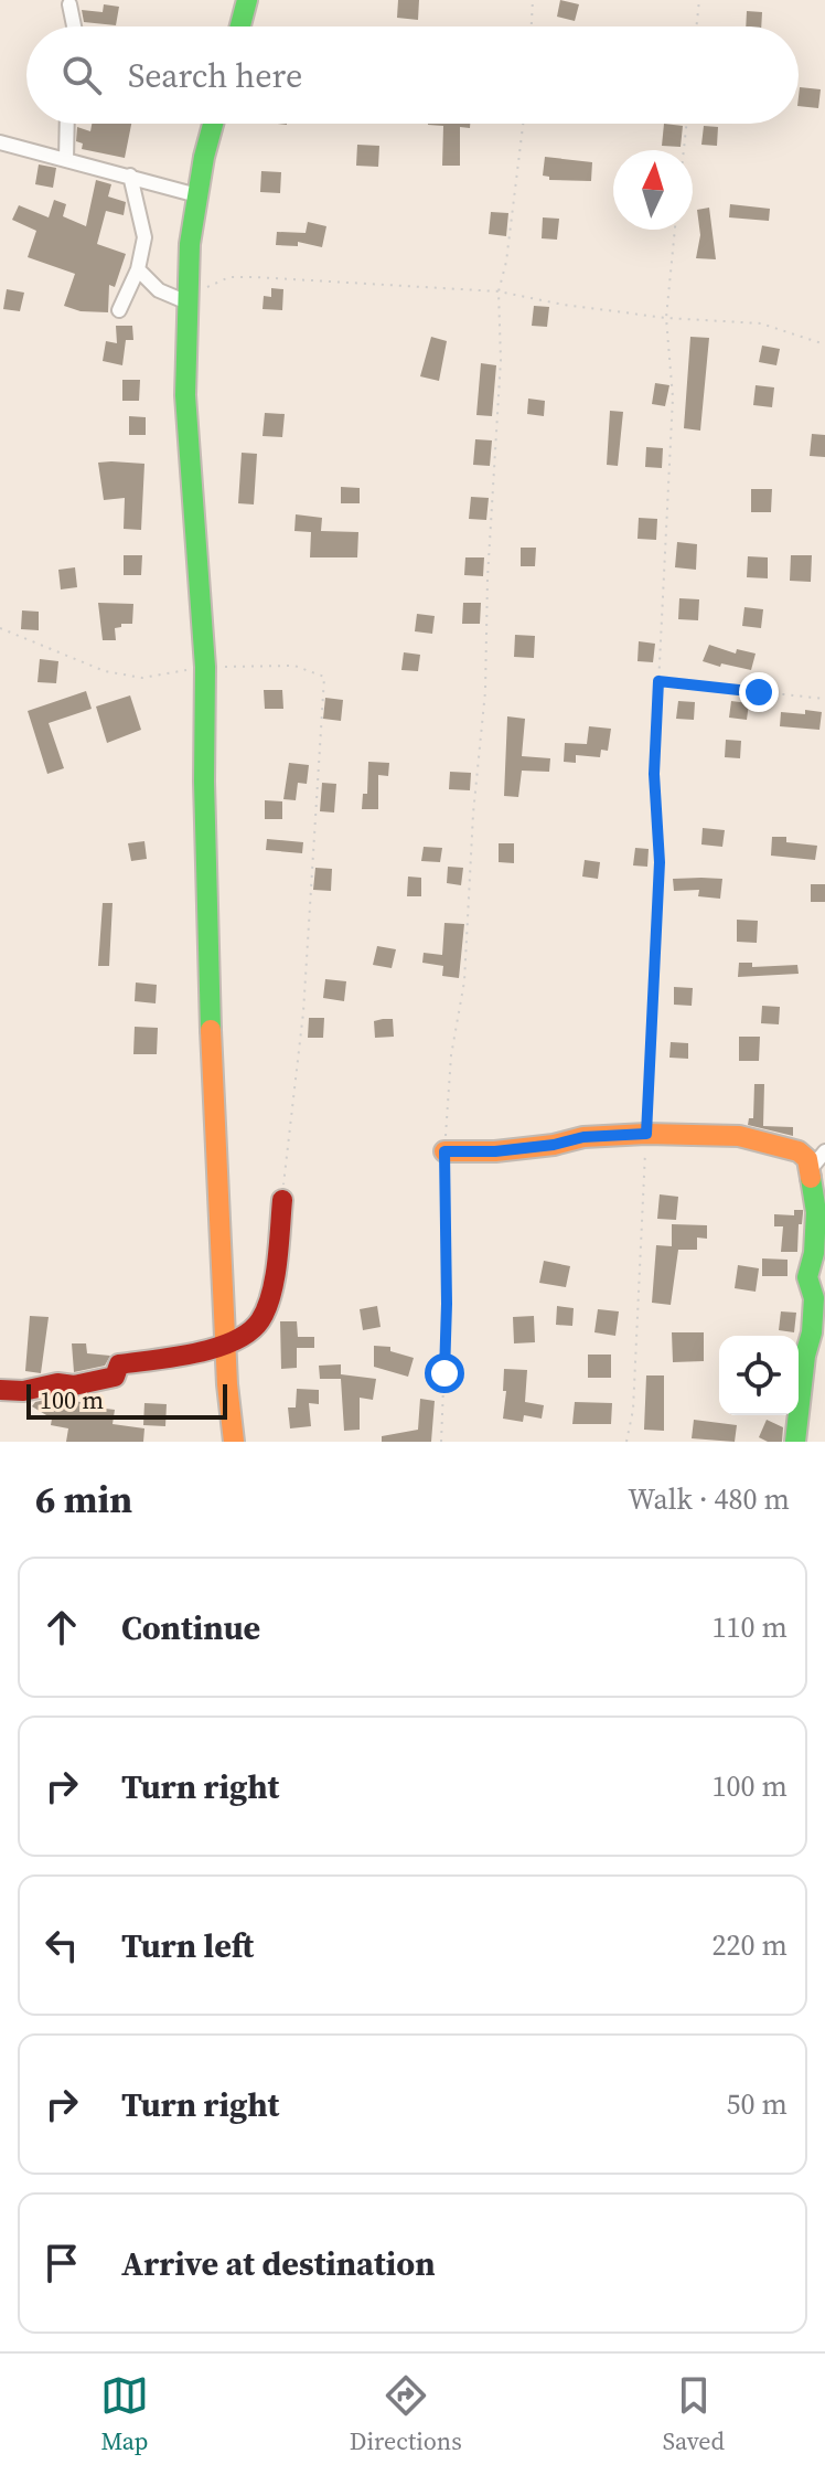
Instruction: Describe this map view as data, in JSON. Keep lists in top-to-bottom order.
{
  "scale_bar": "100 m",
  "north": "top",
  "page": {
    "search": "Search here",
    "scale": "100 m",
    "heading": ["6 min", "Walk · 480 m"],
    "list": [
      ["Continue", "110 m"],
      ["Turn right", "100 m"],
      ["Turn left", "220 m"],
      ["Turn right", "50 m"],
      "Arrive at destination"
    ],
    "nav": ["Map", "Directions", "Saved"]
  }
}
